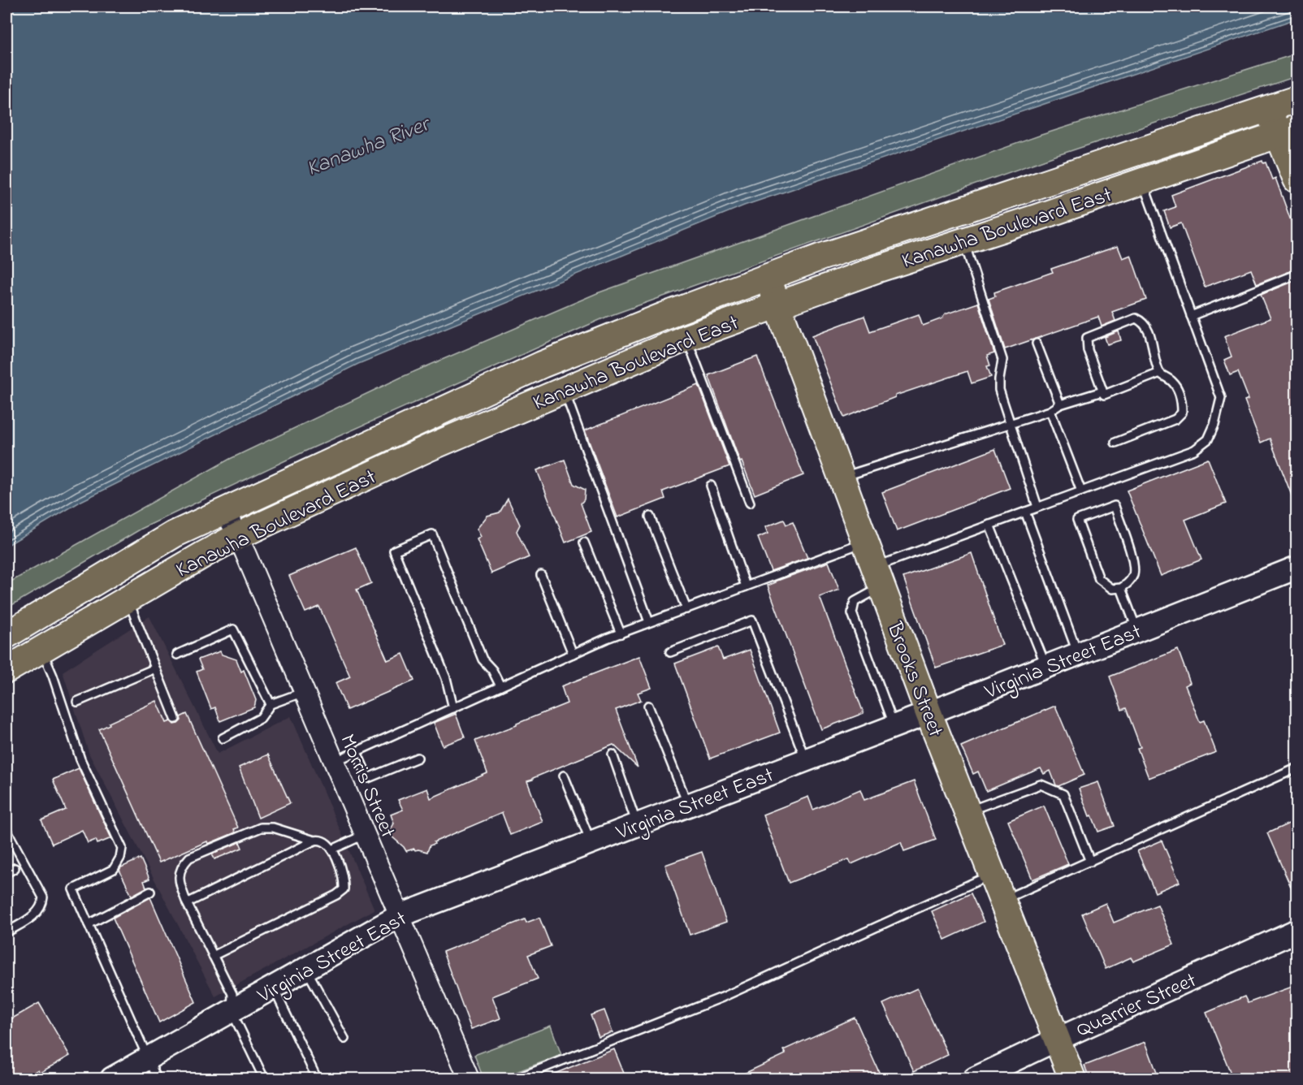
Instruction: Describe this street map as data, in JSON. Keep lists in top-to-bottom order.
{
  "streets": {
    "main road": [
      "Kanawha Boulevard East",
      "Virginia Street East",
      "Brooks Street",
      "Quarrier Street"
    ],
    "street": ["Morris Street"]
  },
  "crossings": [
    ["Kanawha Boulevard East", "Brooks Street"],
    ["Kanawha Boulevard East", "Morris Street"],
    ["Virginia Street East", "Brooks Street"],
    ["Virginia Street East", "Morris Street"],
    ["Brooks Street", "Quarrier Street"]
  ],
  "water": ["Kanawha River"]
}
